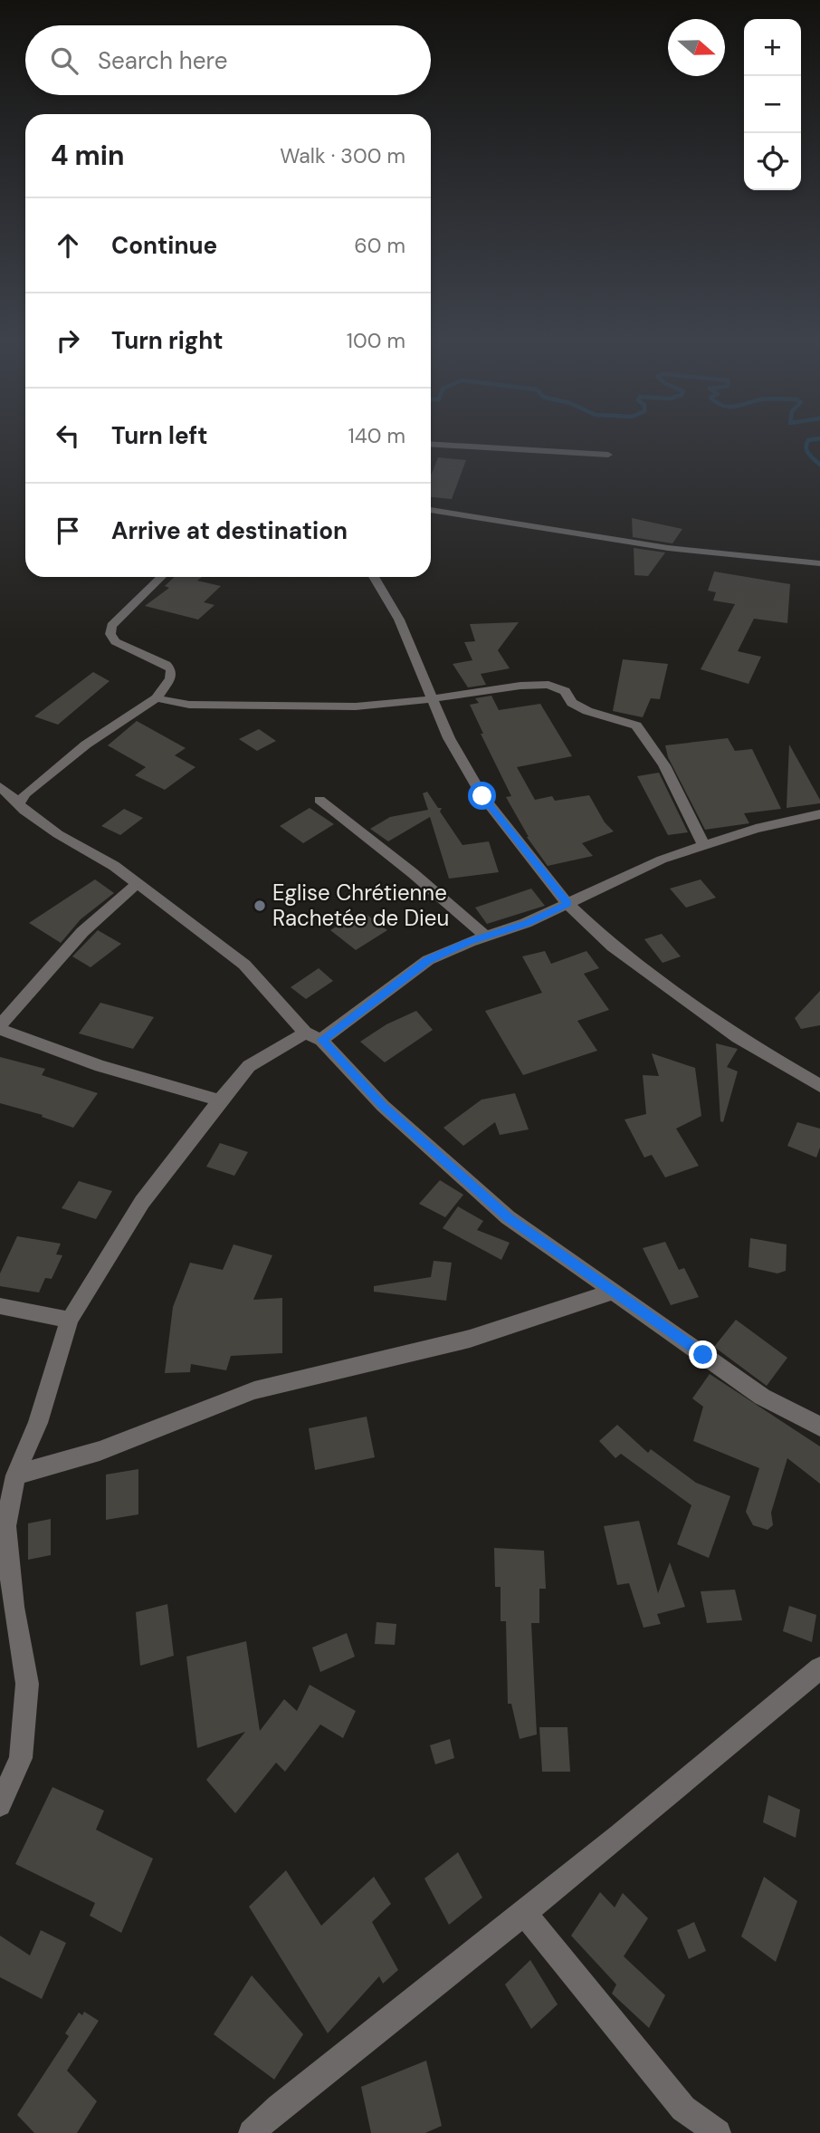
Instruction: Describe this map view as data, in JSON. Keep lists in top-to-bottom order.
{
  "places": ["Eglise Chrétienne Rachetée de Dieu"],
  "north": "right",
  "page": {
    "map_buttons": ["+", "−"],
    "search": "Search here",
    "heading": ["4 min", "Walk · 300 m"],
    "list": [
      ["Continue", "60 m"],
      ["Turn right", "100 m"],
      ["Turn left", "140 m"],
      "Arrive at destination"
    ]
  }
}
